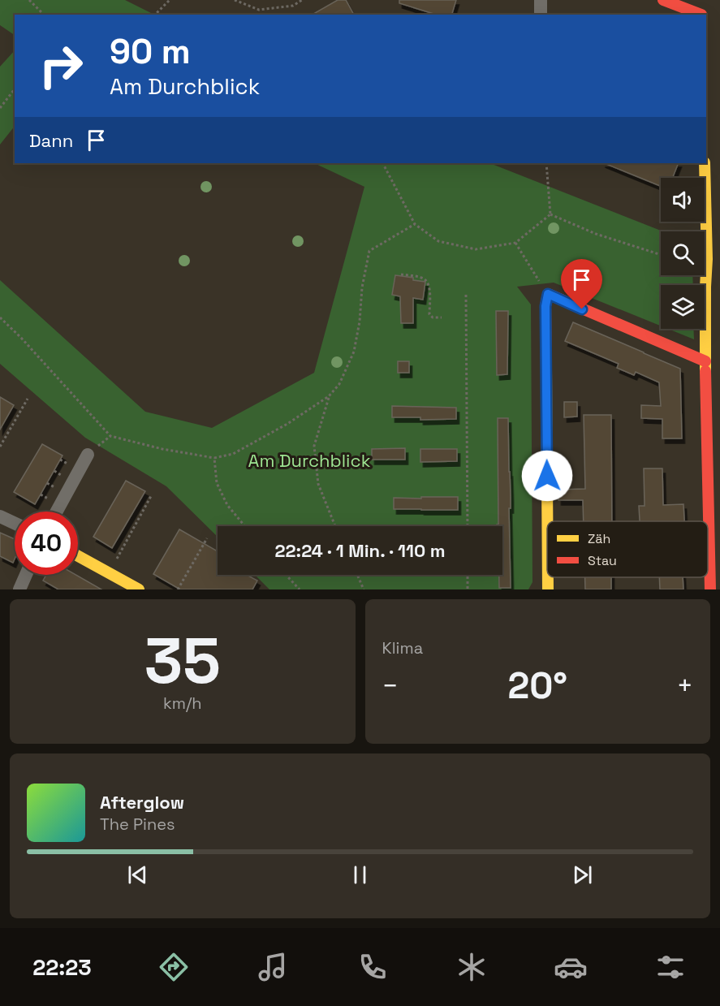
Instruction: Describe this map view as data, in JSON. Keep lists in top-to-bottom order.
{
  "parks": ["Am Durchblick"],
  "legend": ["Zäh", "Stau"],
  "page": {
    "turn": ["90 m", "Am Durchblick"],
    "then": "Dann",
    "limit": "40",
    "trip": "22:24 · 1 Min. · 110 m",
    "tile": [
      ["35", "km/h"],
      "Klima"
    ],
    "heat": ["−", "20°", "+"],
    "song": ["Afterglow", "The Pines"],
    "tabs": "22:23"
  }
}
